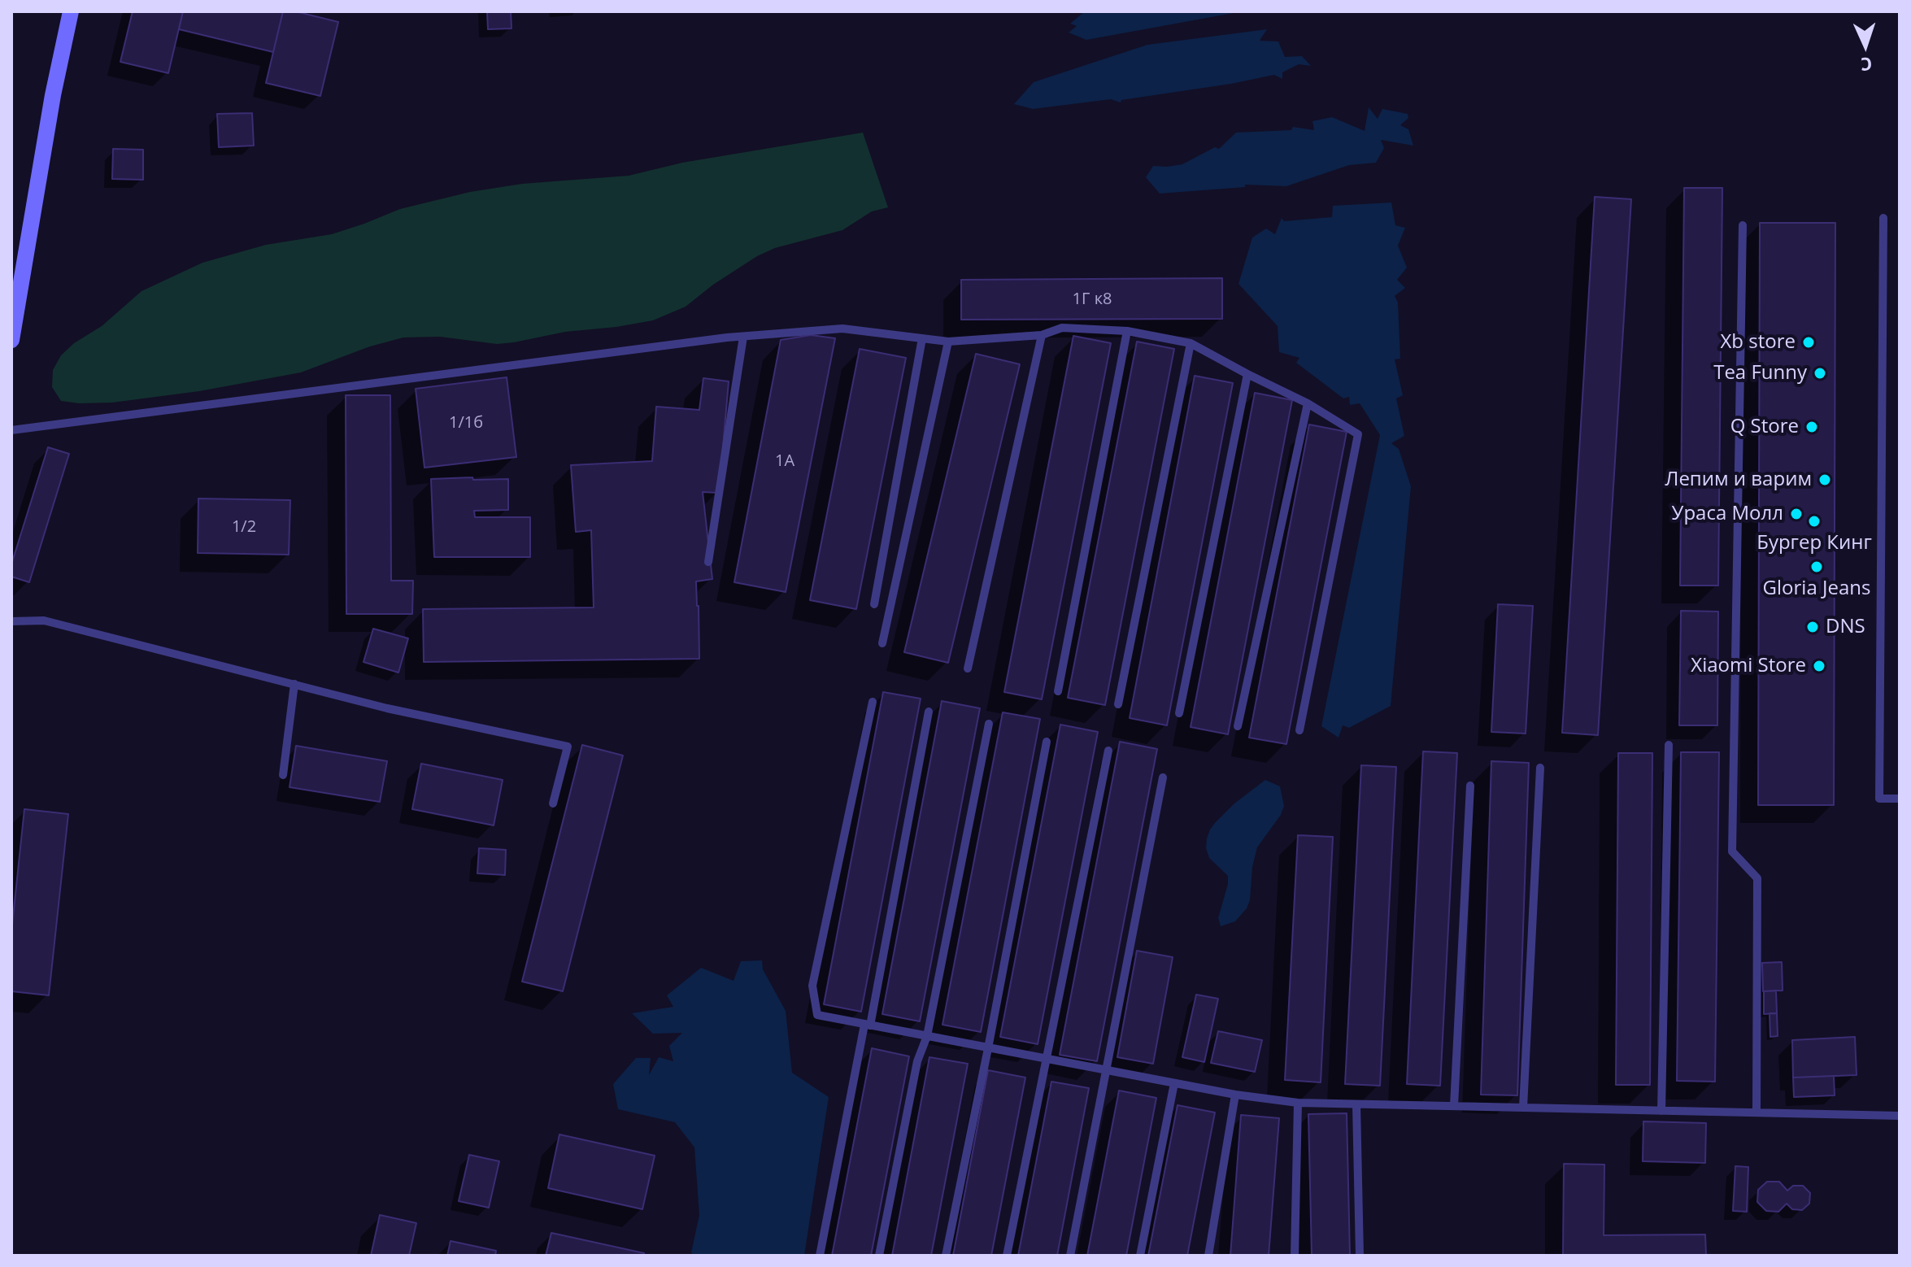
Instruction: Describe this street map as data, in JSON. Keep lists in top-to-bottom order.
{
  "places": [
    "Xb store",
    "Tea Funny",
    "Q Store",
    "Лепим и варим",
    "Ураса Молл",
    "Бургер Кинг",
    "Gloria Jeans",
    "DNS",
    "Xiaomi Store"
  ],
  "house_numbers": [
    "1Г к8",
    "1/1б",
    "1А",
    "1/2"
  ],
  "north": "bottom"
}
